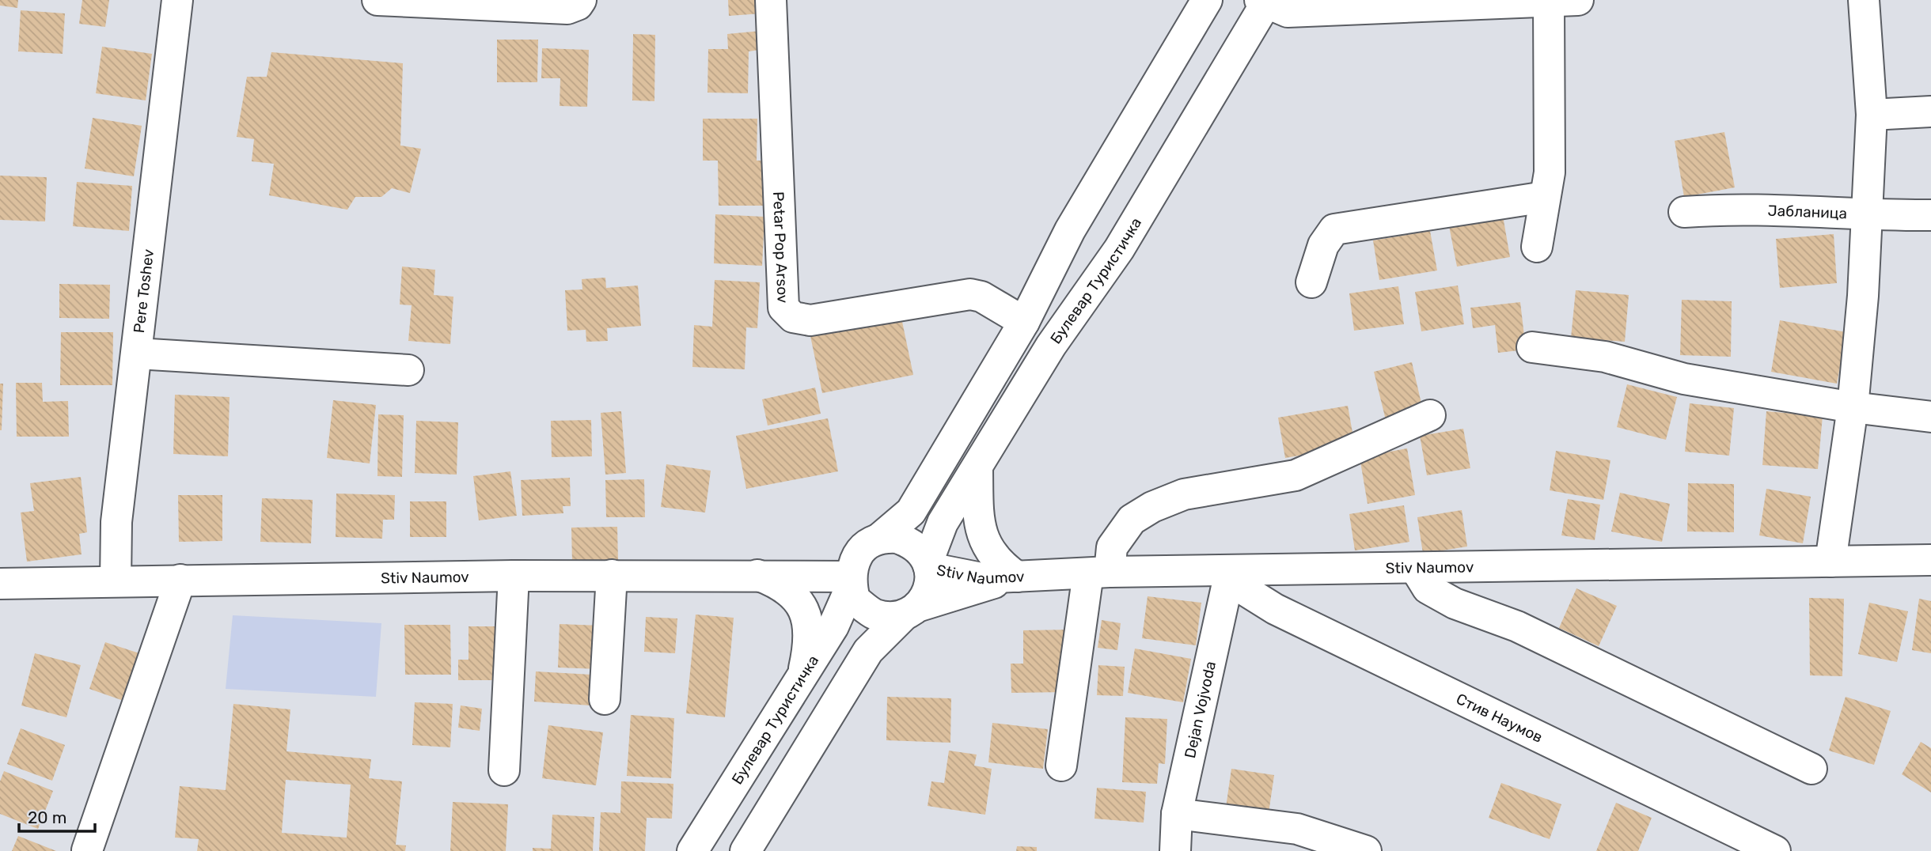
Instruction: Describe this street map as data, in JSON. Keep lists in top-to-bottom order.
{
  "streets": {
    "street": [
      "Јабланица",
      "Petar Pop Arsov",
      "Булевар Туристичка",
      "Pere Toshev",
      "Stiv Naumov",
      "Dejan Vojvoda",
      "Стив Наумов"
    ]
  },
  "crossings": [
    ["Petar Pop Arsov", "Булевар Туристичка"],
    ["Булевар Туристичка", "Stiv Naumov"],
    ["Pere Toshev", "Stiv Naumov"],
    ["Stiv Naumov", "Dejan Vojvoda"],
    ["Stiv Naumov", "Стив Наумов"],
    ["Dejan Vojvoda", "Стив Наумов"]
  ],
  "scale_bar": "20 m"
}
